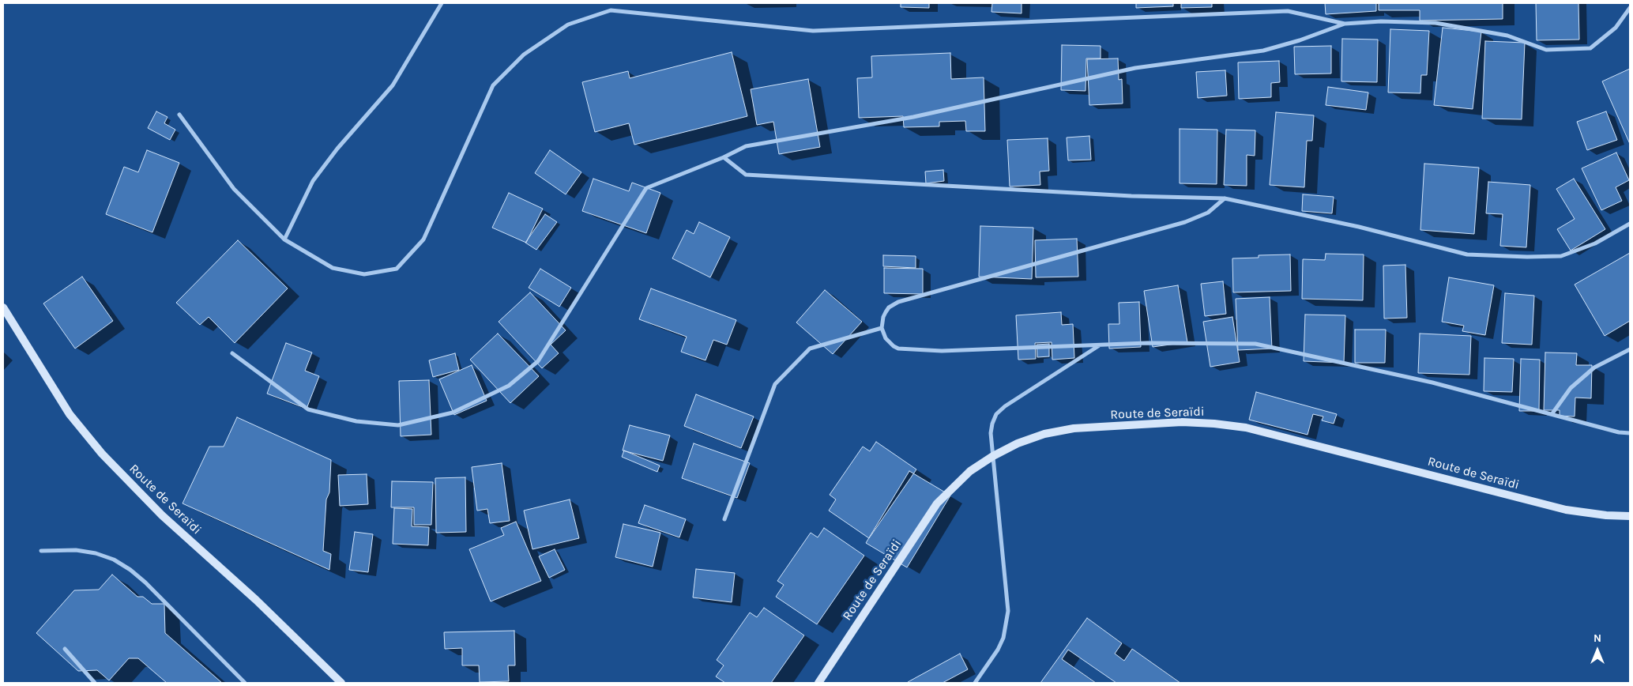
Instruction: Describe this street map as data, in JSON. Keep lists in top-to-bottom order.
{
  "streets": {
    "street": ["Route de Seraïdi"]
  },
  "north": "top"
}
